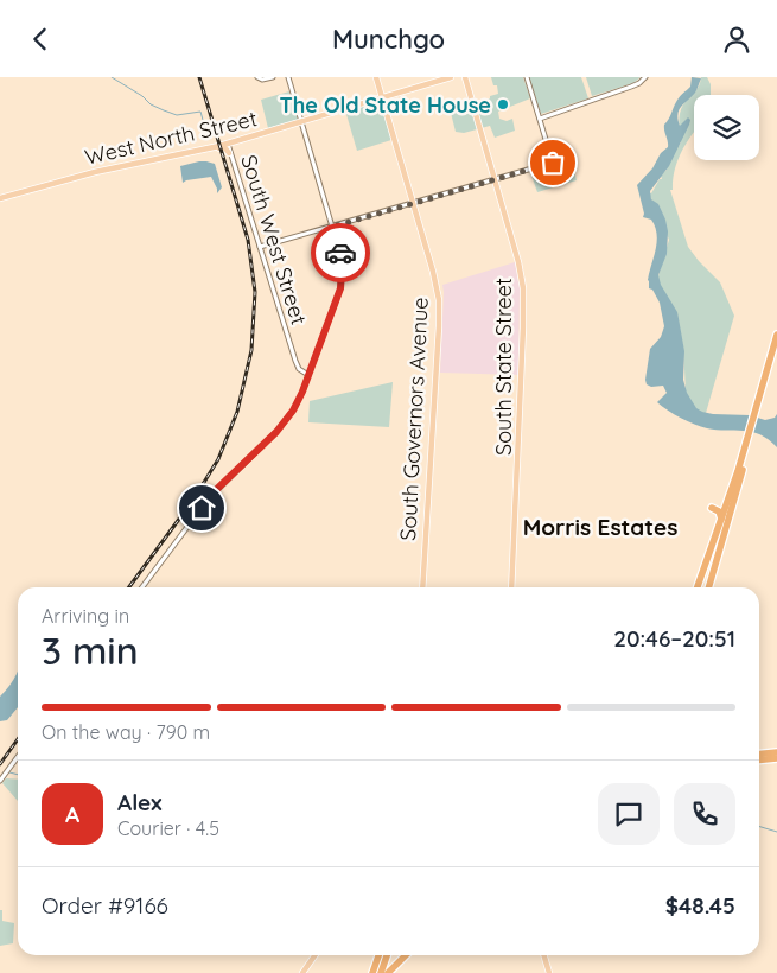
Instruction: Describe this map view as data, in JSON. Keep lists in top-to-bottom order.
{
  "streets": {
    "main road": ["West North Street", "South State Street", "South Governors Avenue"],
    "street": ["South West Street"]
  },
  "crossings": [
    ["West North Street", "South West Street"],
    ["West North Street", "South Governors Avenue"]
  ],
  "districts": ["Morris Estates"],
  "places": ["The Old State House"],
  "page": {
    "header": "Munchgo",
    "heading": ["3 min", "Arriving in", "20:46–20:51"],
    "panel": [
      "Alex",
      "Courier · 4.5",
      "Order #9166",
      "$48.45"
    ],
    "bar": "On the way · 790 m",
    "round": "A"
  }
}
